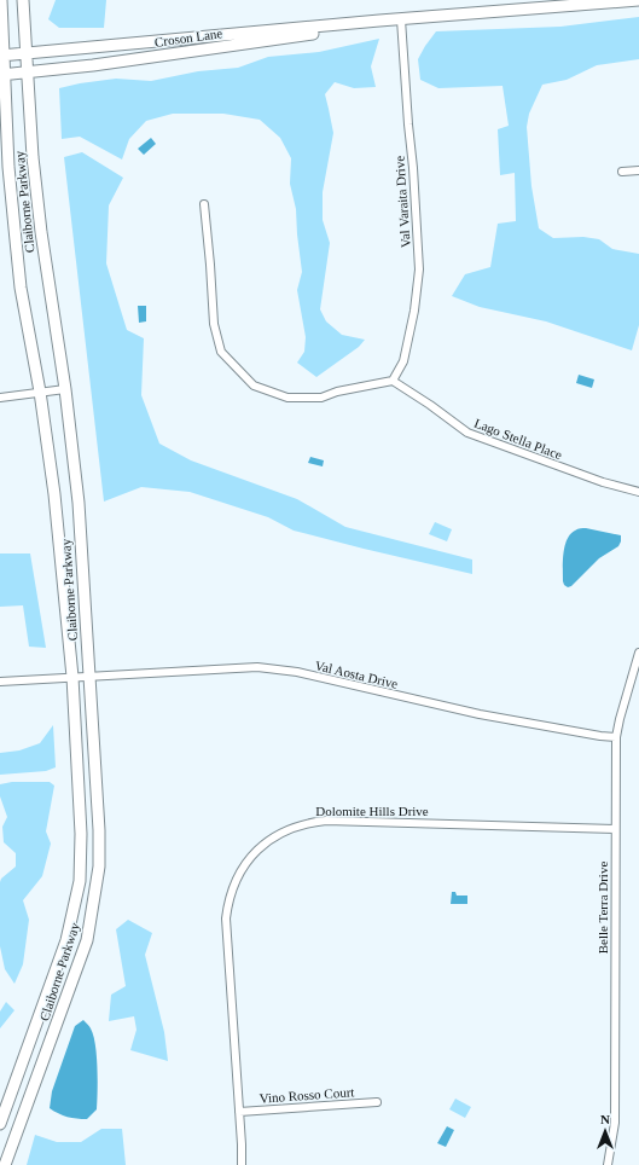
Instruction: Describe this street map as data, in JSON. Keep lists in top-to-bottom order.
{
  "streets": {
    "main road": ["Croson Lane", "Claiborne Parkway"],
    "street": [
      "Val Varaita Drive",
      "Lago Stella Place",
      "Val Aosta Drive",
      "Dolomite Hills Drive",
      "Belle Terra Drive",
      "Vino Rosso Court"
    ]
  },
  "crossings": [
    ["Croson Lane", "Claiborne Parkway"],
    ["Croson Lane", "Val Varaita Drive"],
    ["Claiborne Parkway", "Val Aosta Drive"],
    ["Val Varaita Drive", "Lago Stella Place"],
    ["Val Aosta Drive", "Belle Terra Drive"],
    ["Dolomite Hills Drive", "Belle Terra Drive"],
    ["Dolomite Hills Drive", "Vino Rosso Court"]
  ],
  "north": "top"
}
